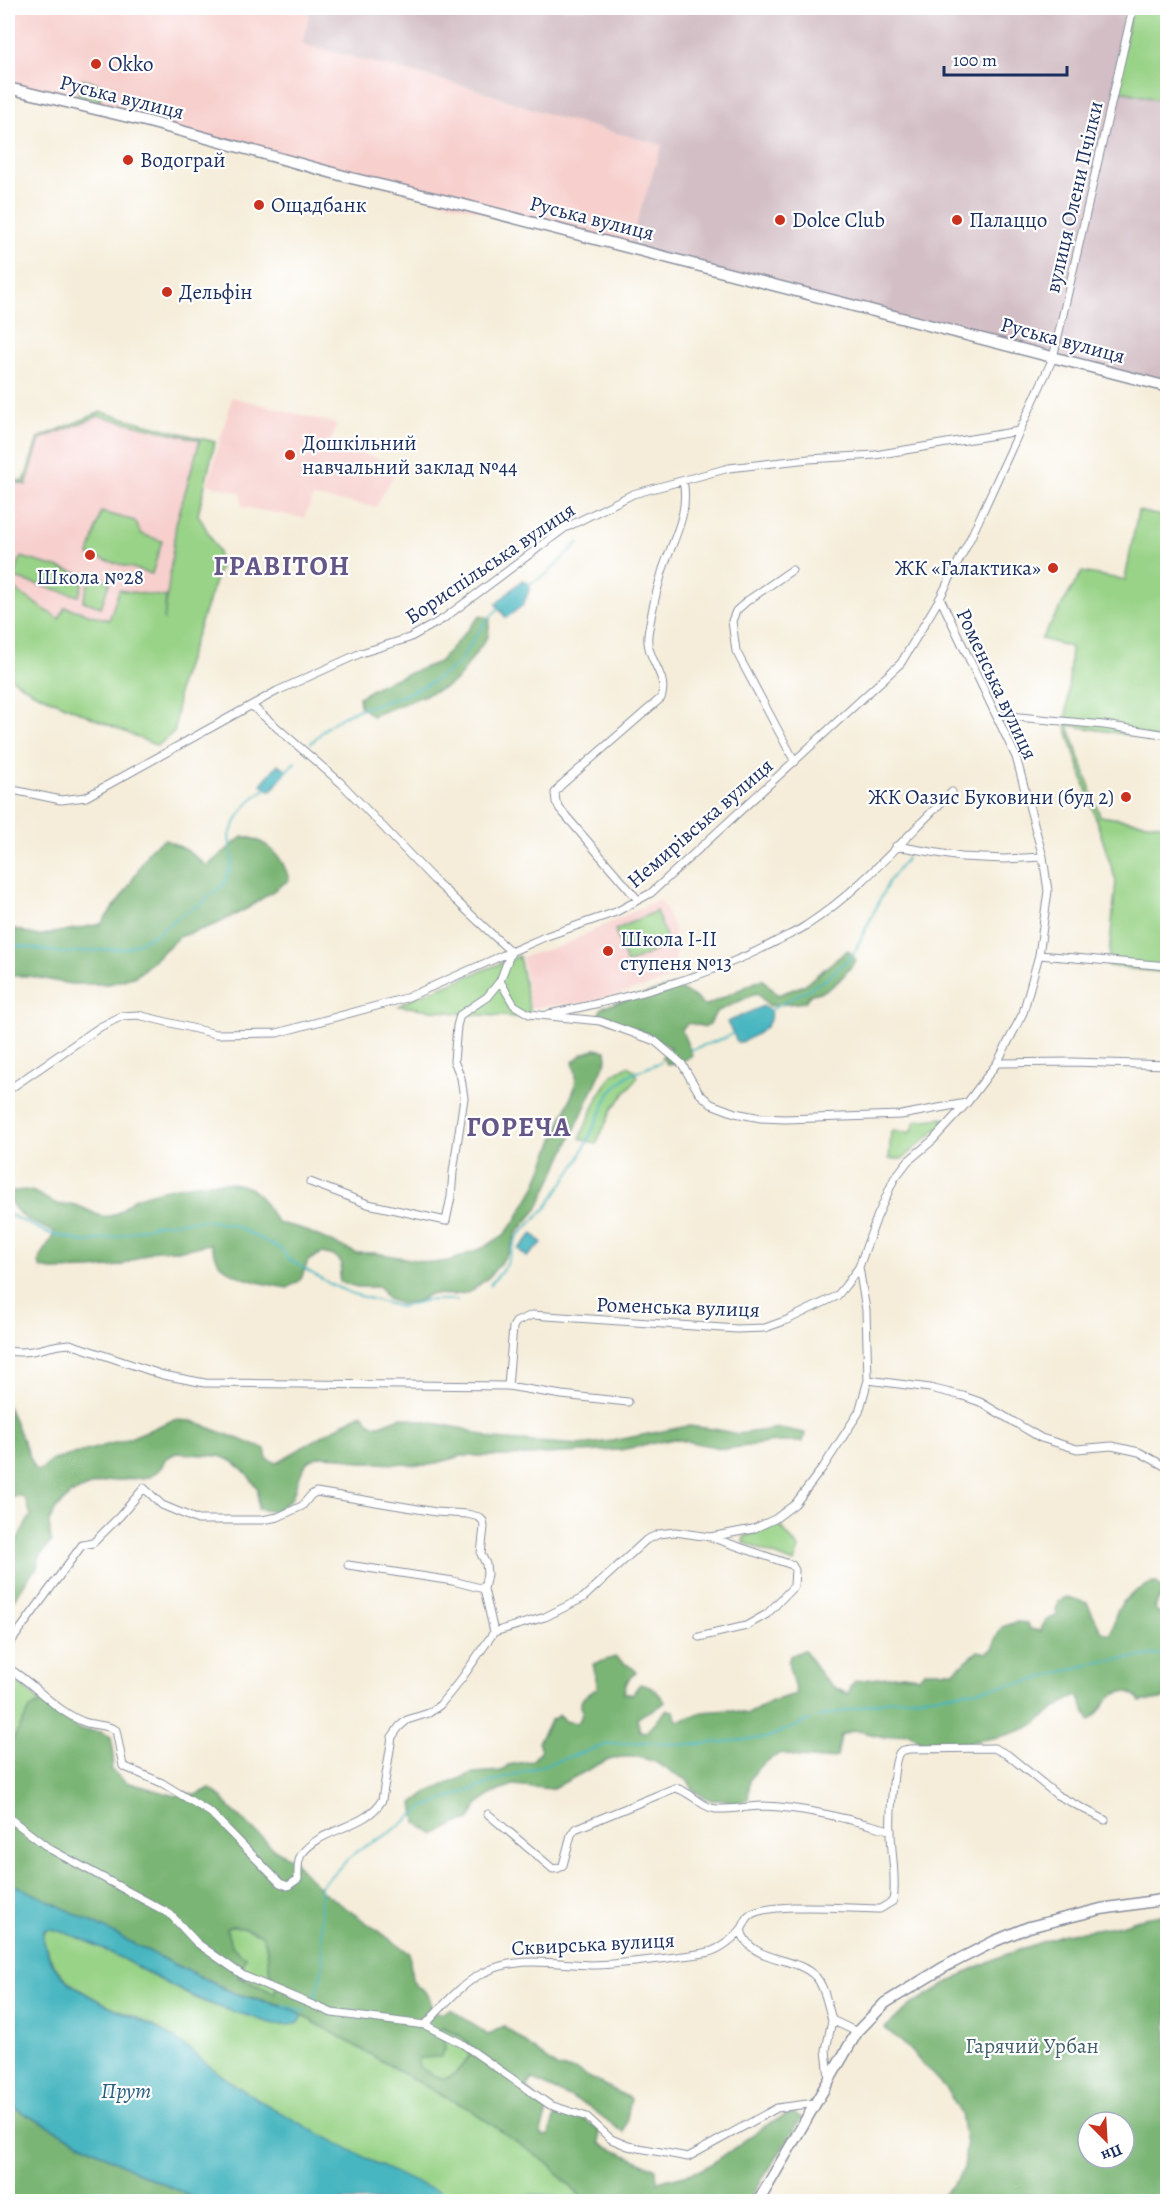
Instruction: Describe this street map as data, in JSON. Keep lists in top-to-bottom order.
{
  "streets": {
    "main road": ["Руська вулиця"],
    "street": [
      "вулиця Олени Пчілки",
      "Бориспільська вулиця",
      "Роменська вулиця",
      "Немирівська вулиця",
      "Сквирська вулиця"
    ]
  },
  "crossings": [
    ["Руська вулиця", "вулиця Олени Пчілки"],
    ["Руська вулиця", "Немирівська вулиця"],
    ["вулиця Олени Пчілки", "Немирівська вулиця"],
    ["Бориспільська вулиця", "Немирівська вулиця"],
    ["Роменська вулиця", "Немирівська вулиця"]
  ],
  "districts": ["ГРАВІТОН", "ГОРЕЧА"],
  "water": ["Прут"],
  "parks": ["Гарячий Урбан"],
  "places": [
    "Okko",
    "Водограй",
    "Ощадбанк",
    "Dolce Club",
    "Палаццо",
    "Дельфін",
    "Дошкільний навчальний заклад №44",
    "Школа №28",
    "ЖК «Галактика»",
    "ЖК Оазис Буковини (буд 2)",
    "Школа I-II ступеня №13"
  ],
  "scale_bar": "100 m",
  "north": "bottom right"
}
